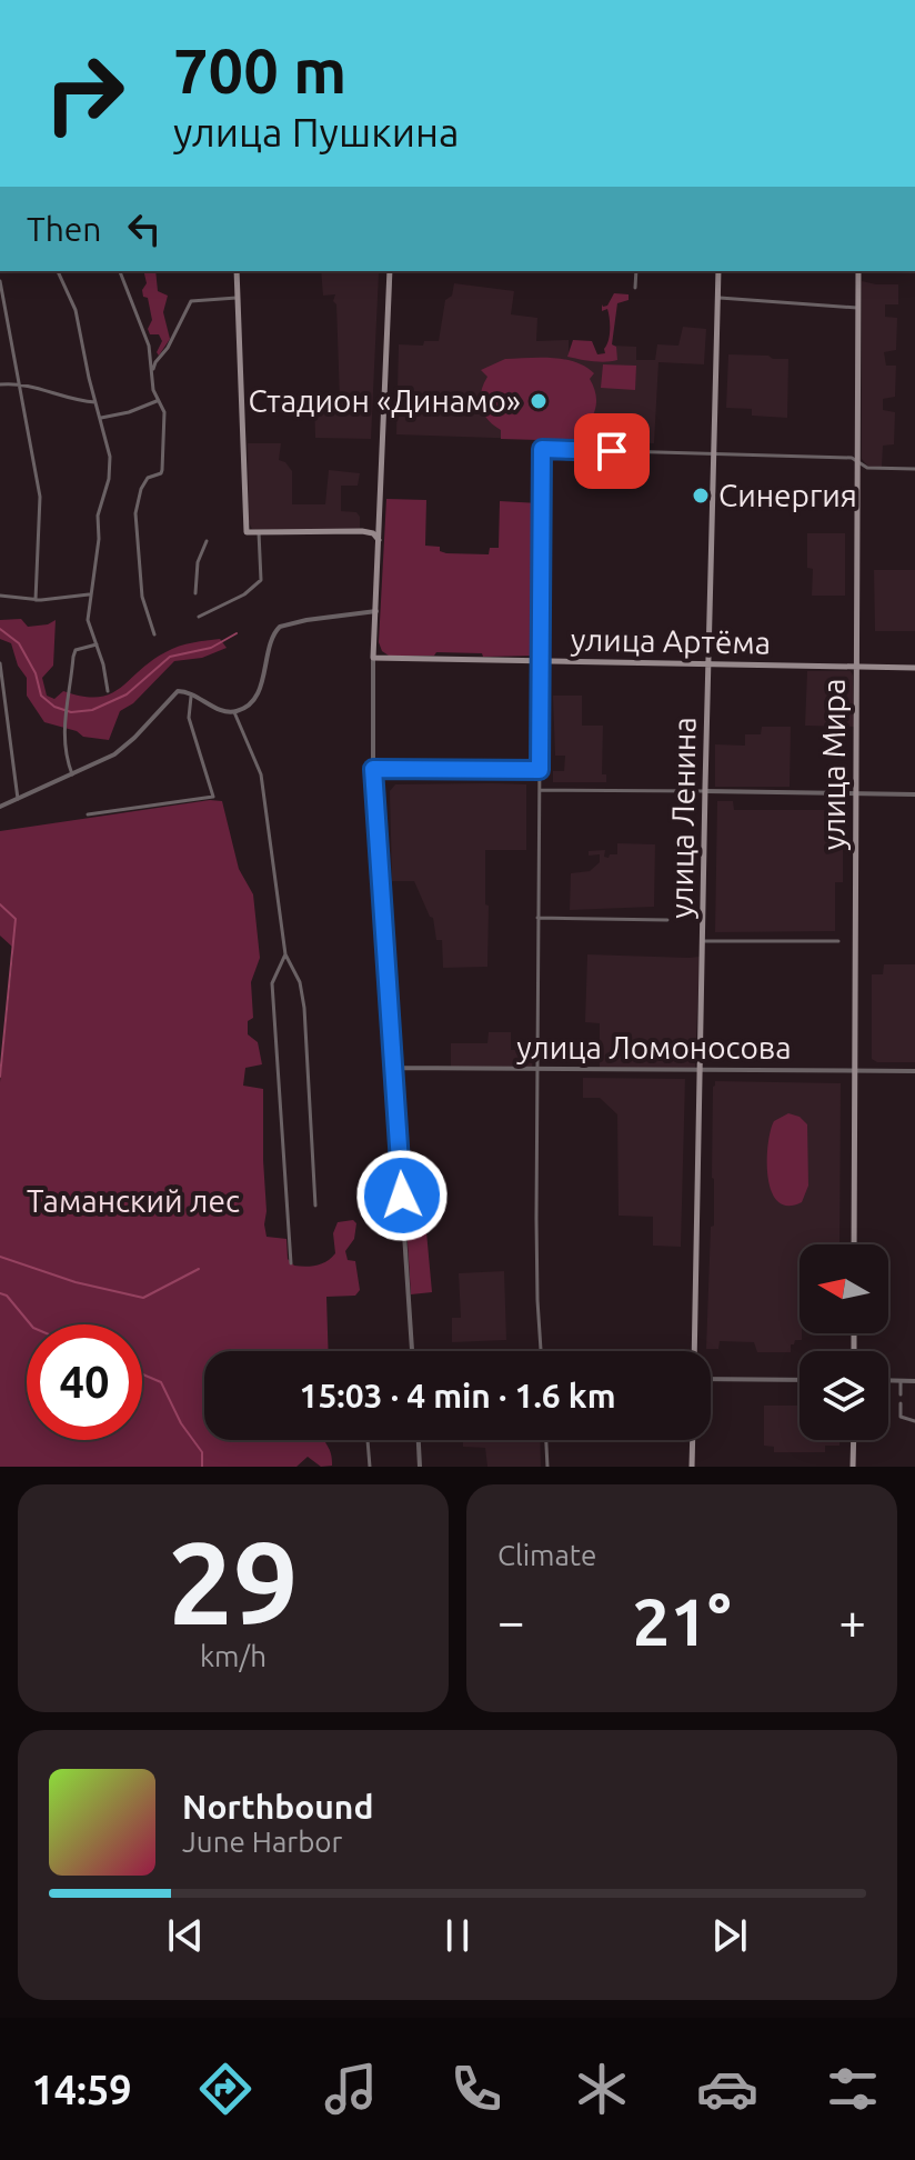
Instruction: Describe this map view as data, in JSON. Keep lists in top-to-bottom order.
{
  "streets": {
    "main road": ["улица Артёма", "улица Мира", "улица Ленина"],
    "street": ["улица Ломоносова"]
  },
  "crossings": [
    ["улица Артёма", "улица Мира"],
    ["улица Артёма", "улица Ленина"],
    ["улица Мира", "улица Ломоносова"],
    ["улица Ленина", "улица Ломоносова"]
  ],
  "parks": ["Таманский лес"],
  "places": ["Стадион «Динамо»", "Синергия"],
  "north": "left",
  "page": {
    "turn": ["700 m", "улица Пушкина"],
    "then": "Then",
    "limit": "40",
    "trip": "15:03 · 4 min · 1.6 km",
    "tile": [
      ["29", "km/h"],
      "Climate"
    ],
    "heat": ["−", "21°", "+"],
    "song": ["Northbound", "June Harbor"],
    "tabs": "14:59"
  }
}
